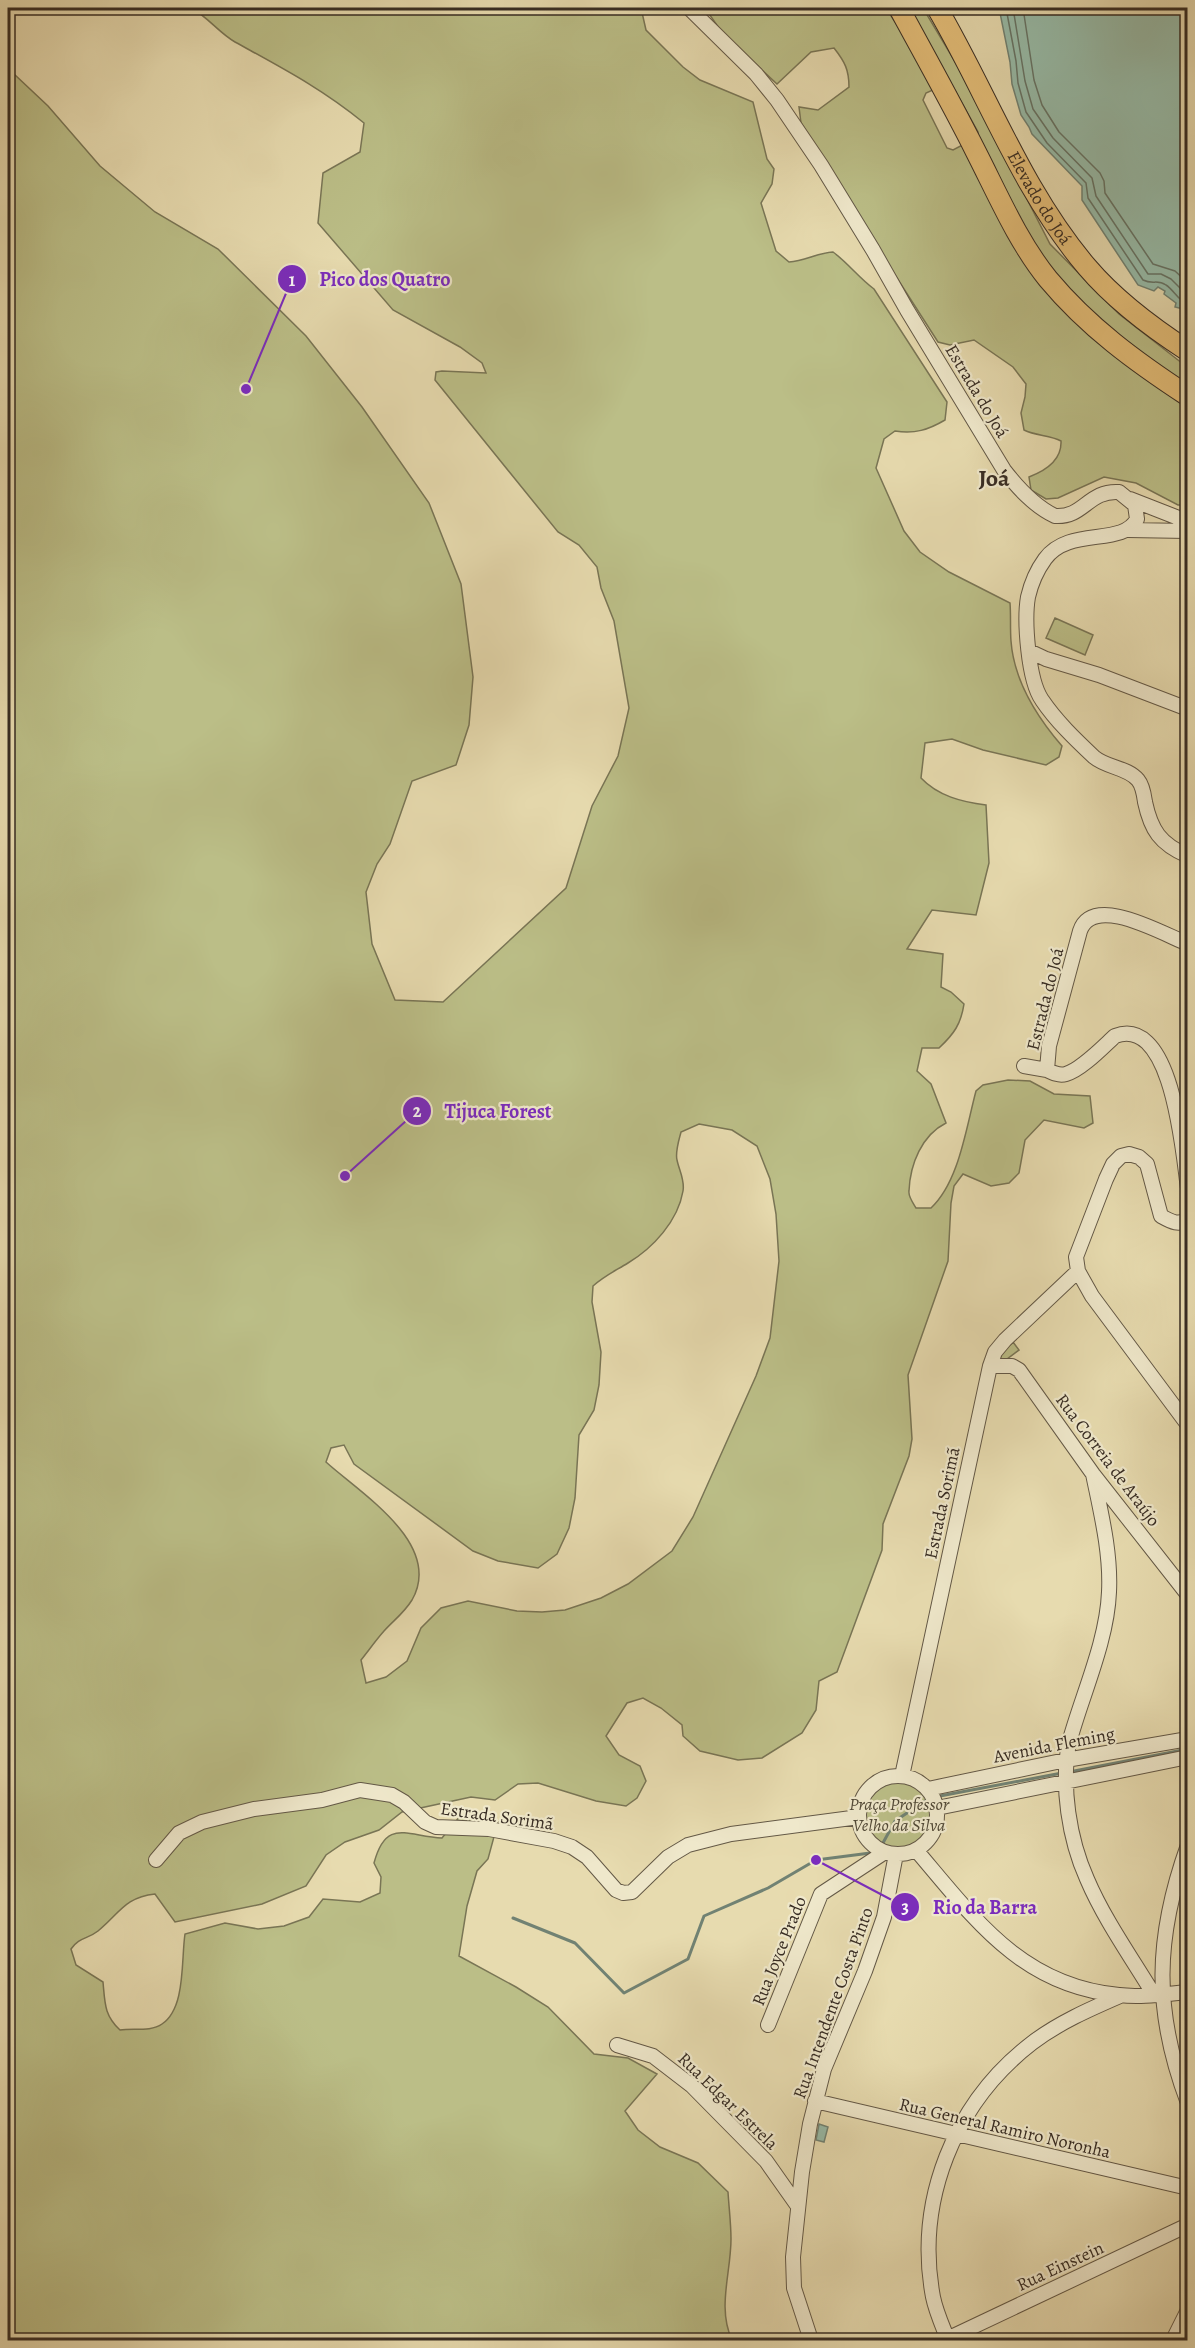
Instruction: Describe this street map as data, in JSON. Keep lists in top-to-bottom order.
{
  "streets": {
    "highway": ["Elevado do Joá"],
    "street": [
      "Estrada do Joá",
      "Rua Correia de Araújo",
      "Estrada Sorimã",
      "Avenida Fleming",
      "Rua Joyce Prado",
      "Rua Intendente Costa Pinto",
      "Rua Edgar Estrela",
      "Rua General Ramiro Noronha",
      "Rua Einstein"
    ]
  },
  "crossings": [
    ["Rua Correia de Araújo", "Estrada Sorimã"],
    ["Estrada Sorimã", "Avenida Fleming"],
    ["Estrada Sorimã", "Rua Joyce Prado"],
    ["Estrada Sorimã", "Rua Intendente Costa Pinto"],
    ["Avenida Fleming", "Rua Joyce Prado"],
    ["Avenida Fleming", "Rua Intendente Costa Pinto"],
    ["Rua Joyce Prado", "Rua Intendente Costa Pinto"],
    ["Rua Intendente Costa Pinto", "Rua Edgar Estrela"],
    ["Rua Intendente Costa Pinto", "Rua General Ramiro Noronha"]
  ],
  "districts": ["Joá"],
  "parks": ["Praça Professor Velho da Silva"],
  "places": ["Pico dos Quatro", "Tijuca Forest", "Rio da Barra"]
}
